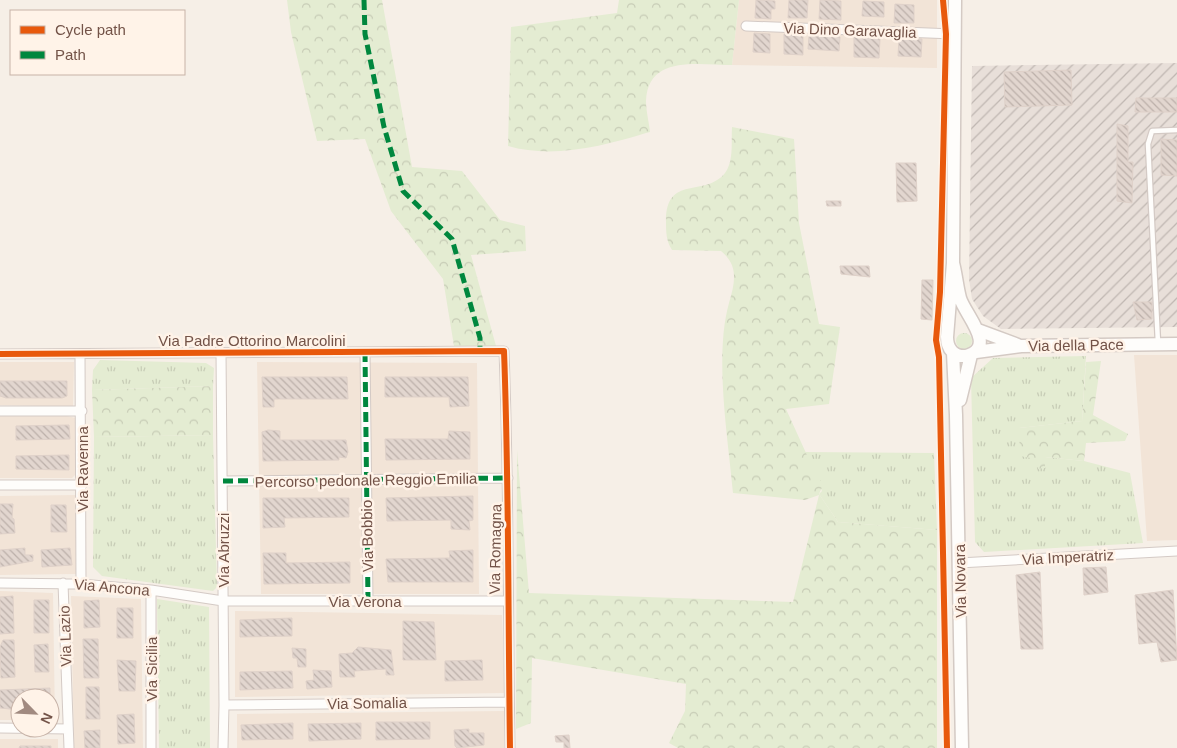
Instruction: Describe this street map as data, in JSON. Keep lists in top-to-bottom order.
{
  "streets": {
    "street": [
      "Via Dino Garavaglia",
      "Via Padre Ottorino Marcolini",
      "Via della Pace",
      "Via Ravenna",
      "Percorso pedonale Reggio Emilia",
      "Via Bobbio",
      "Via Romagna",
      "Via Abruzzi",
      "Via Imperatriz",
      "Via Novara",
      "Via Ancona",
      "Via Verona",
      "Via Lazio",
      "Via Sicilia",
      "Via Somalia"
    ]
  },
  "crossings": [
    ["Via Dino Garavaglia", "Via Novara"],
    ["Via Padre Ottorino Marcolini", "Via Ravenna"],
    ["Via Padre Ottorino Marcolini", "Via Bobbio"],
    ["Via Padre Ottorino Marcolini", "Via Romagna"],
    ["Via Padre Ottorino Marcolini", "Via Abruzzi"],
    ["Via della Pace", "Via Novara"],
    ["Via Ravenna", "Via Ancona"],
    ["Percorso pedonale Reggio Emilia", "Via Bobbio"],
    ["Percorso pedonale Reggio Emilia", "Via Romagna"],
    ["Percorso pedonale Reggio Emilia", "Via Abruzzi"],
    ["Via Bobbio", "Via Verona"],
    ["Via Romagna", "Via Verona"],
    ["Via Romagna", "Via Somalia"],
    ["Via Abruzzi", "Via Ancona"],
    ["Via Abruzzi", "Via Verona"],
    ["Via Abruzzi", "Via Somalia"],
    ["Via Imperatriz", "Via Novara"],
    ["Via Ancona", "Via Verona"],
    ["Via Ancona", "Via Lazio"],
    ["Via Ancona", "Via Sicilia"]
  ],
  "legend": ["Cycle path", "Path"],
  "north": "bottom right"
}
